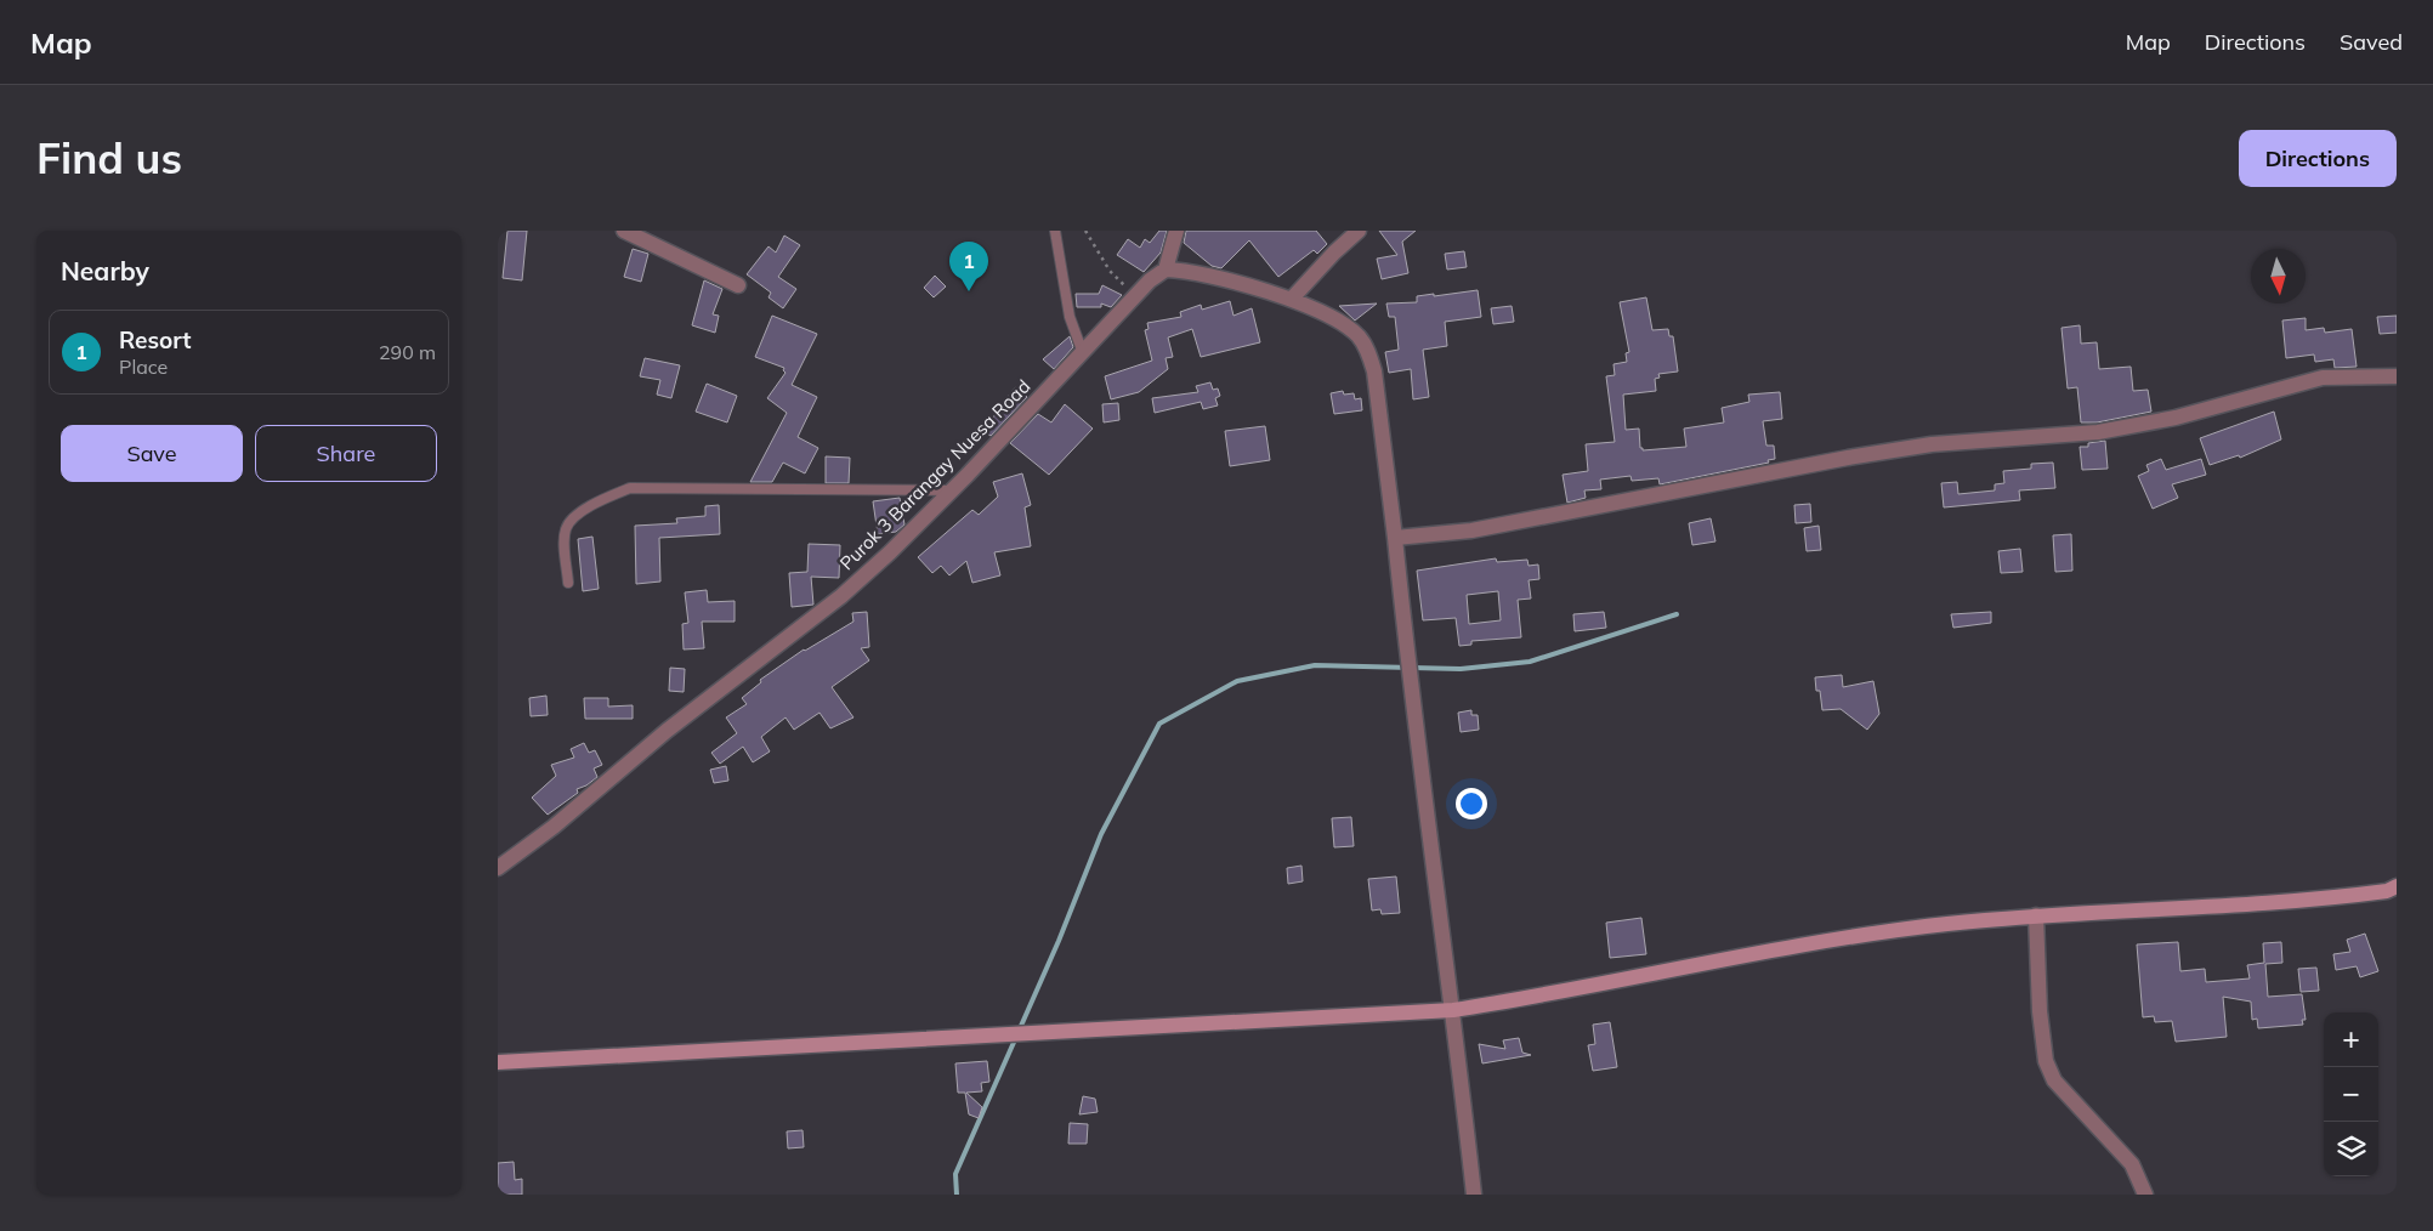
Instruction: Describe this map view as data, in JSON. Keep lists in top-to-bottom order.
{
  "streets": {
    "street": ["Purok 3 Barangay Nuesa Road"]
  },
  "north": "bottom",
  "page": {
    "header": "Map",
    "nav": ["Map", "Directions", "Saved"],
    "buttons": [
      "Directions",
      ["Save", "Share"]
    ],
    "title": "Find us",
    "heading": "Nearby",
    "pins": "1",
    "list": [
      {
        "mark": "1",
        "name": "Resort",
        "note": "Place",
        "value": "290 m"
      }
    ],
    "map_buttons": ["+", "−"]
  }
}
